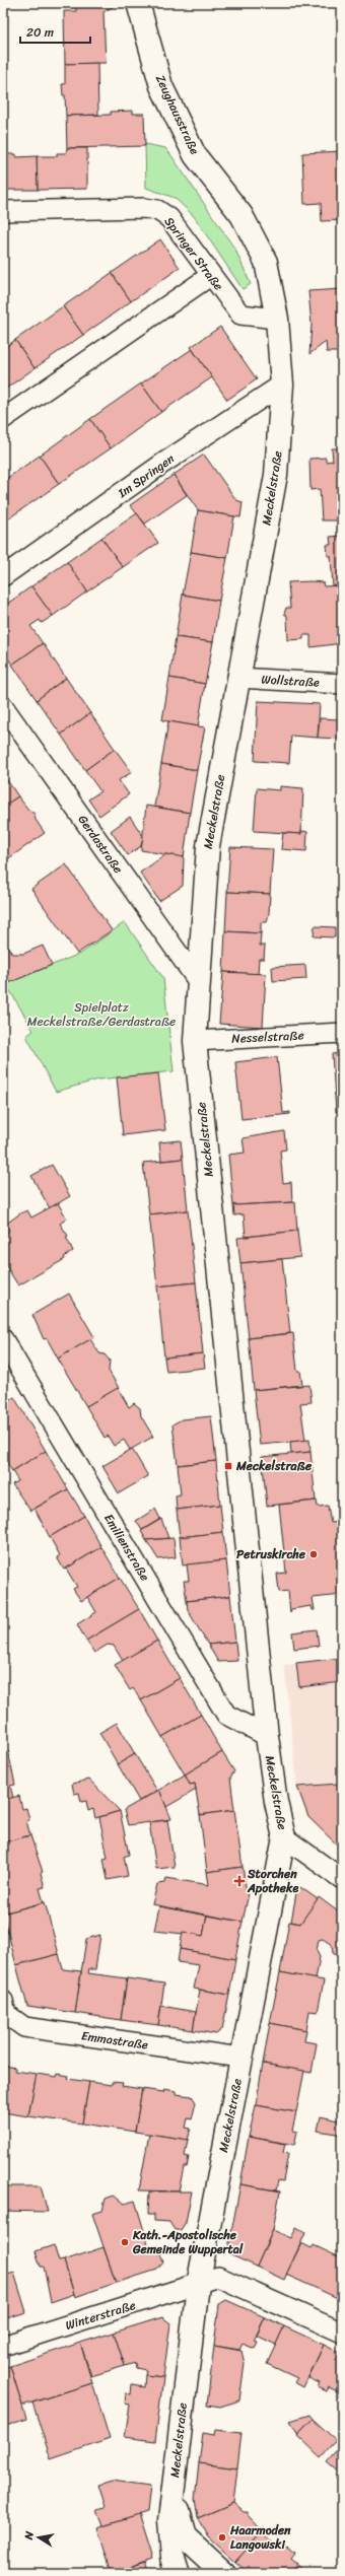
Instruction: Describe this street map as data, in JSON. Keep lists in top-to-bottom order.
{
  "streets": {
    "street": [
      "Zeughausstraße",
      "Springer Straße",
      "Im Springen",
      "Meckelstraße",
      "Wollstraße",
      "Gerdastraße",
      "Nesselstraße",
      "Emilienstraße",
      "Emmastraße",
      "Winterstraße"
    ]
  },
  "crossings": [
    ["Zeughausstraße", "Meckelstraße"],
    ["Springer Straße", "Meckelstraße"],
    ["Im Springen", "Meckelstraße"],
    ["Meckelstraße", "Wollstraße"],
    ["Meckelstraße", "Gerdastraße"],
    ["Meckelstraße", "Nesselstraße"],
    ["Meckelstraße", "Emilienstraße"],
    ["Meckelstraße", "Emmastraße"],
    ["Meckelstraße", "Winterstraße"]
  ],
  "parks": ["Spielplatz Meckelstraße/Gerdastraße"],
  "places": {
    "transit": ["Meckelstraße"],
    "other": ["Petruskirche", "Kath.-Apostolische Gemeinde Wuppertal", "Haarmoden Langowski"],
    "health": ["Storchen Apotheke"]
  },
  "scale_bar": "20 m",
  "north": "left"
}
